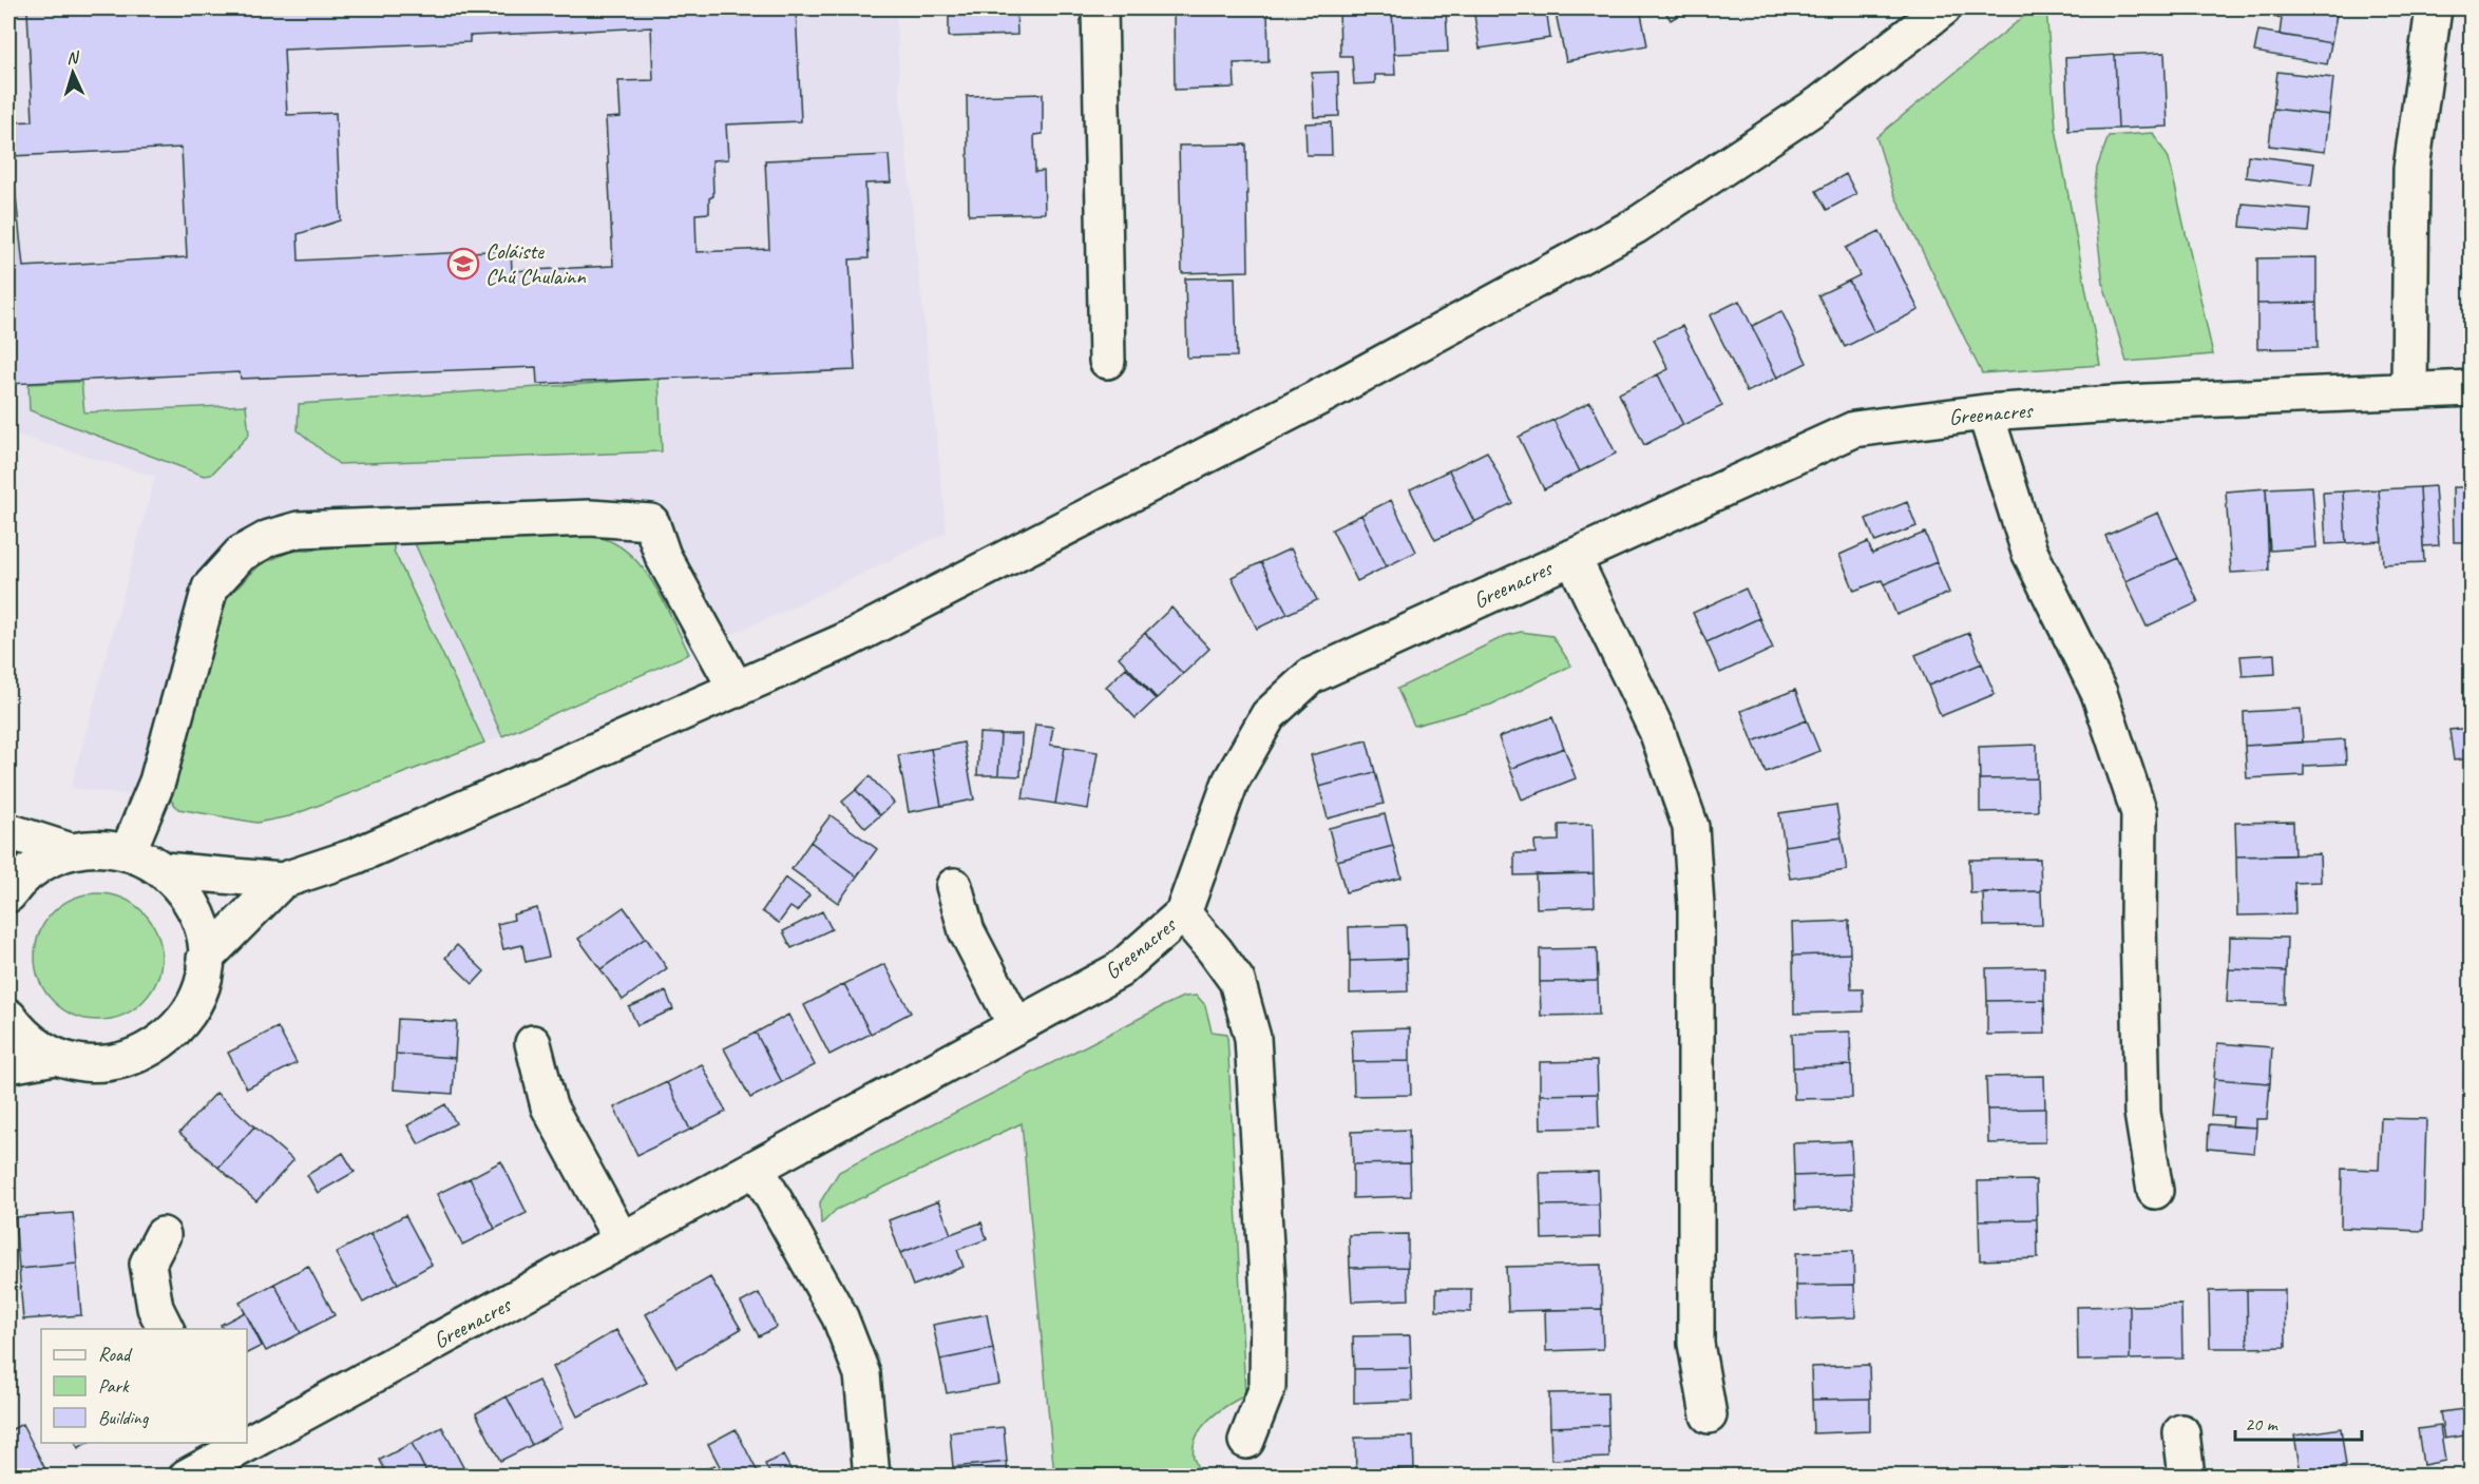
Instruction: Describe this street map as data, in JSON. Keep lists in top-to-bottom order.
{
  "streets": {
    "street": ["Greenacres"]
  },
  "places": {
    "school or university": ["Coláiste Chú Chulainn"]
  },
  "legend": ["Road", "Park", "Building"],
  "scale_bar": "20 m",
  "north": "top"
}
